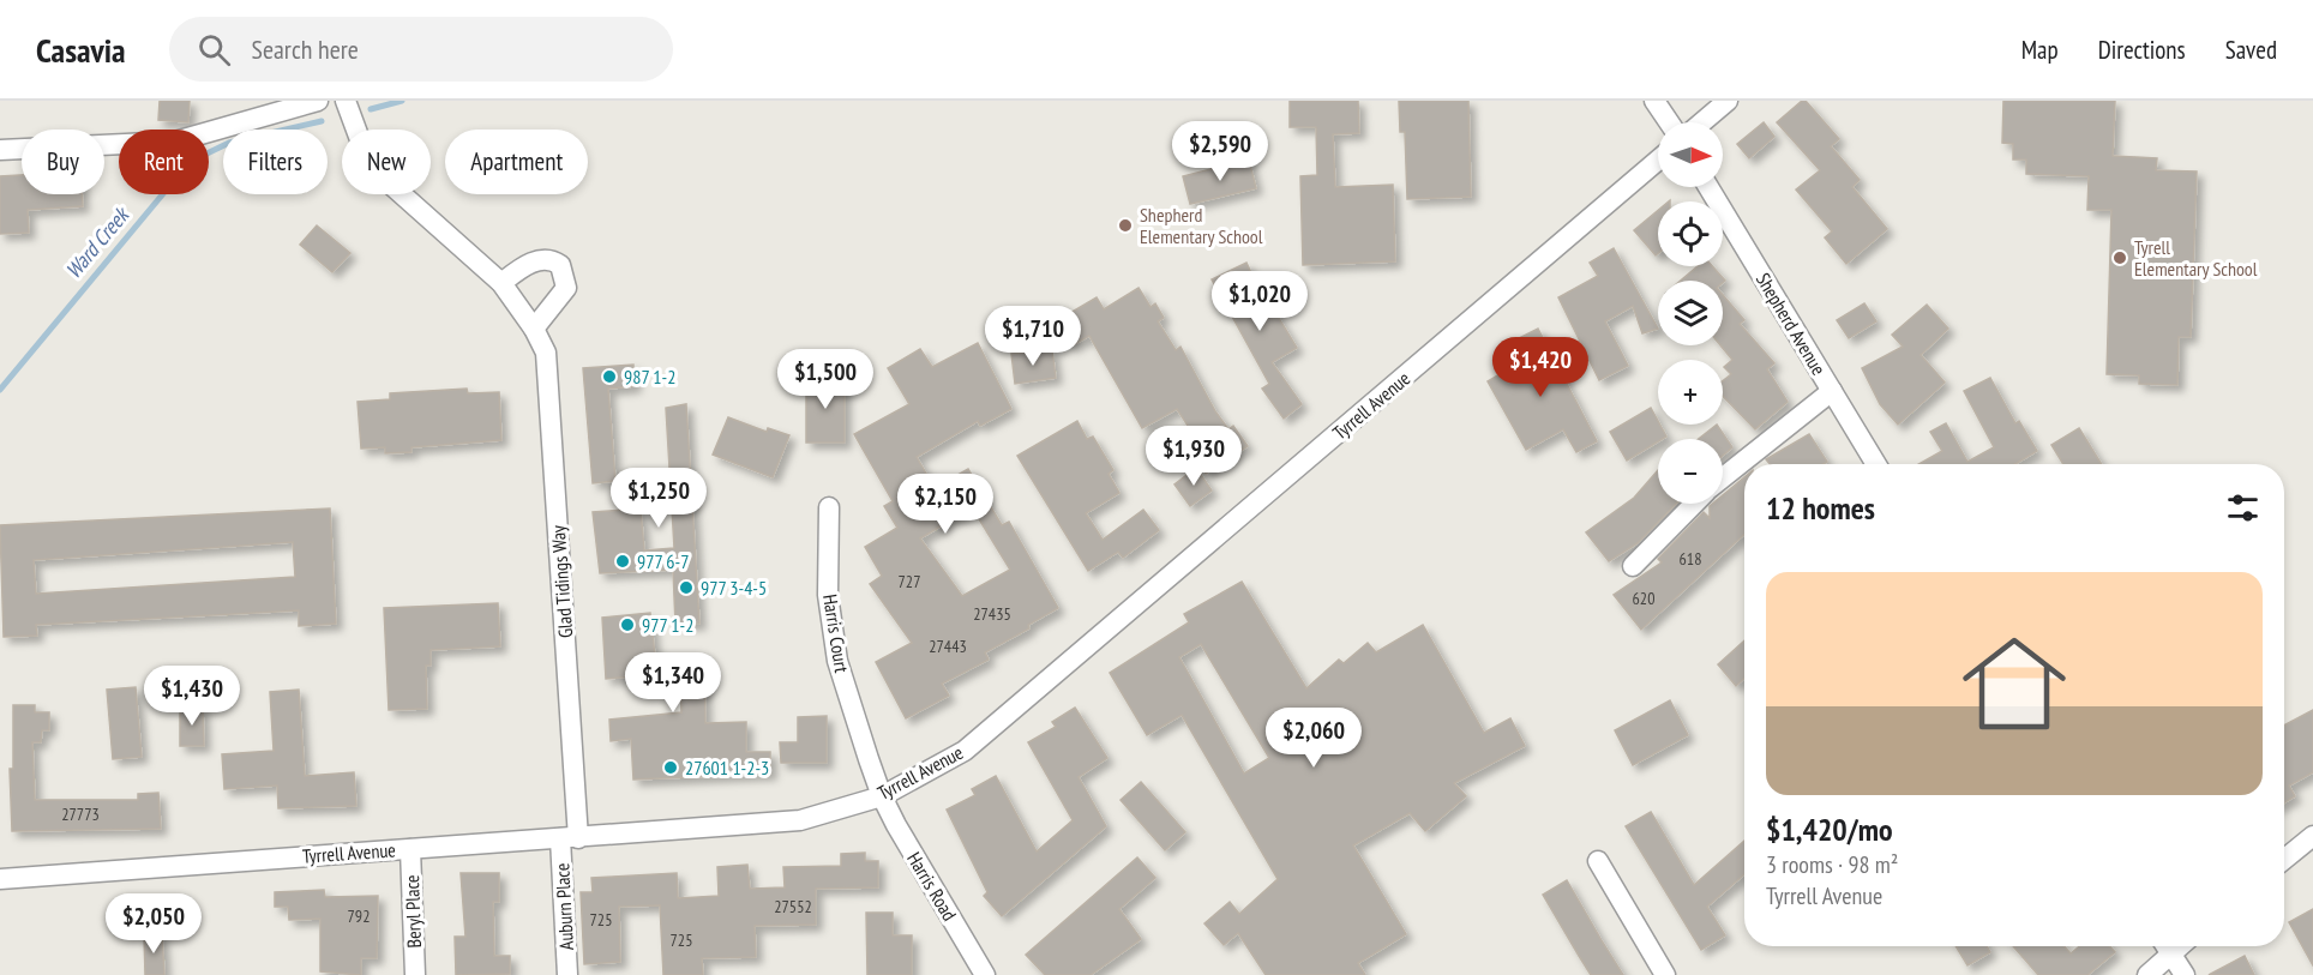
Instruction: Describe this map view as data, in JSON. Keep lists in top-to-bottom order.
{
  "streets": {
    "street": [
      "Shepherd Avenue",
      "Tyrrell Avenue",
      "Glad Tidings Way",
      "Harris Court",
      "Harris Road",
      "Auburn Place",
      "Beryl Place"
    ]
  },
  "crossings": [
    ["Tyrrell Avenue", "Glad Tidings Way"],
    ["Tyrrell Avenue", "Harris Court"],
    ["Tyrrell Avenue", "Harris Road"],
    ["Tyrrell Avenue", "Auburn Place"],
    ["Tyrrell Avenue", "Beryl Place"],
    ["Glad Tidings Way", "Auburn Place"],
    ["Harris Court", "Harris Road"]
  ],
  "water": ["Ward Creek"],
  "places": [
    "Shepherd Elementary School",
    "Tyrell Elementary School",
    "987 1-2",
    "977 6-7",
    "977 3-4-5",
    "977 1-2",
    "27601 1-2-3"
  ],
  "house_numbers": [
    "618",
    "727",
    "620",
    "27435",
    "27443",
    "27773",
    "27552",
    "792",
    "725",
    "725"
  ],
  "north": "right",
  "page": {
    "header": "Casavia",
    "search": "Search here",
    "nav": ["Map", "Directions", "Saved"],
    "price": [
      "$2,590",
      "$1,020",
      "$1,710",
      "$1,420",
      "$1,500",
      "$1,930",
      "$1,250",
      "$2,150",
      "$1,340",
      "$1,430",
      "$2,060",
      "$2,050"
    ],
    "map_buttons": ["+", "−"],
    "chip": [
      "Buy",
      "Rent",
      "Filters",
      "New",
      "Apartment"
    ],
    "heading": "12 homes",
    "list": [
      {
        "name": "$1,420/mo",
        "note": "3 rooms · 98 m² · Tyrrell Avenue"
      }
    ]
  }
}
